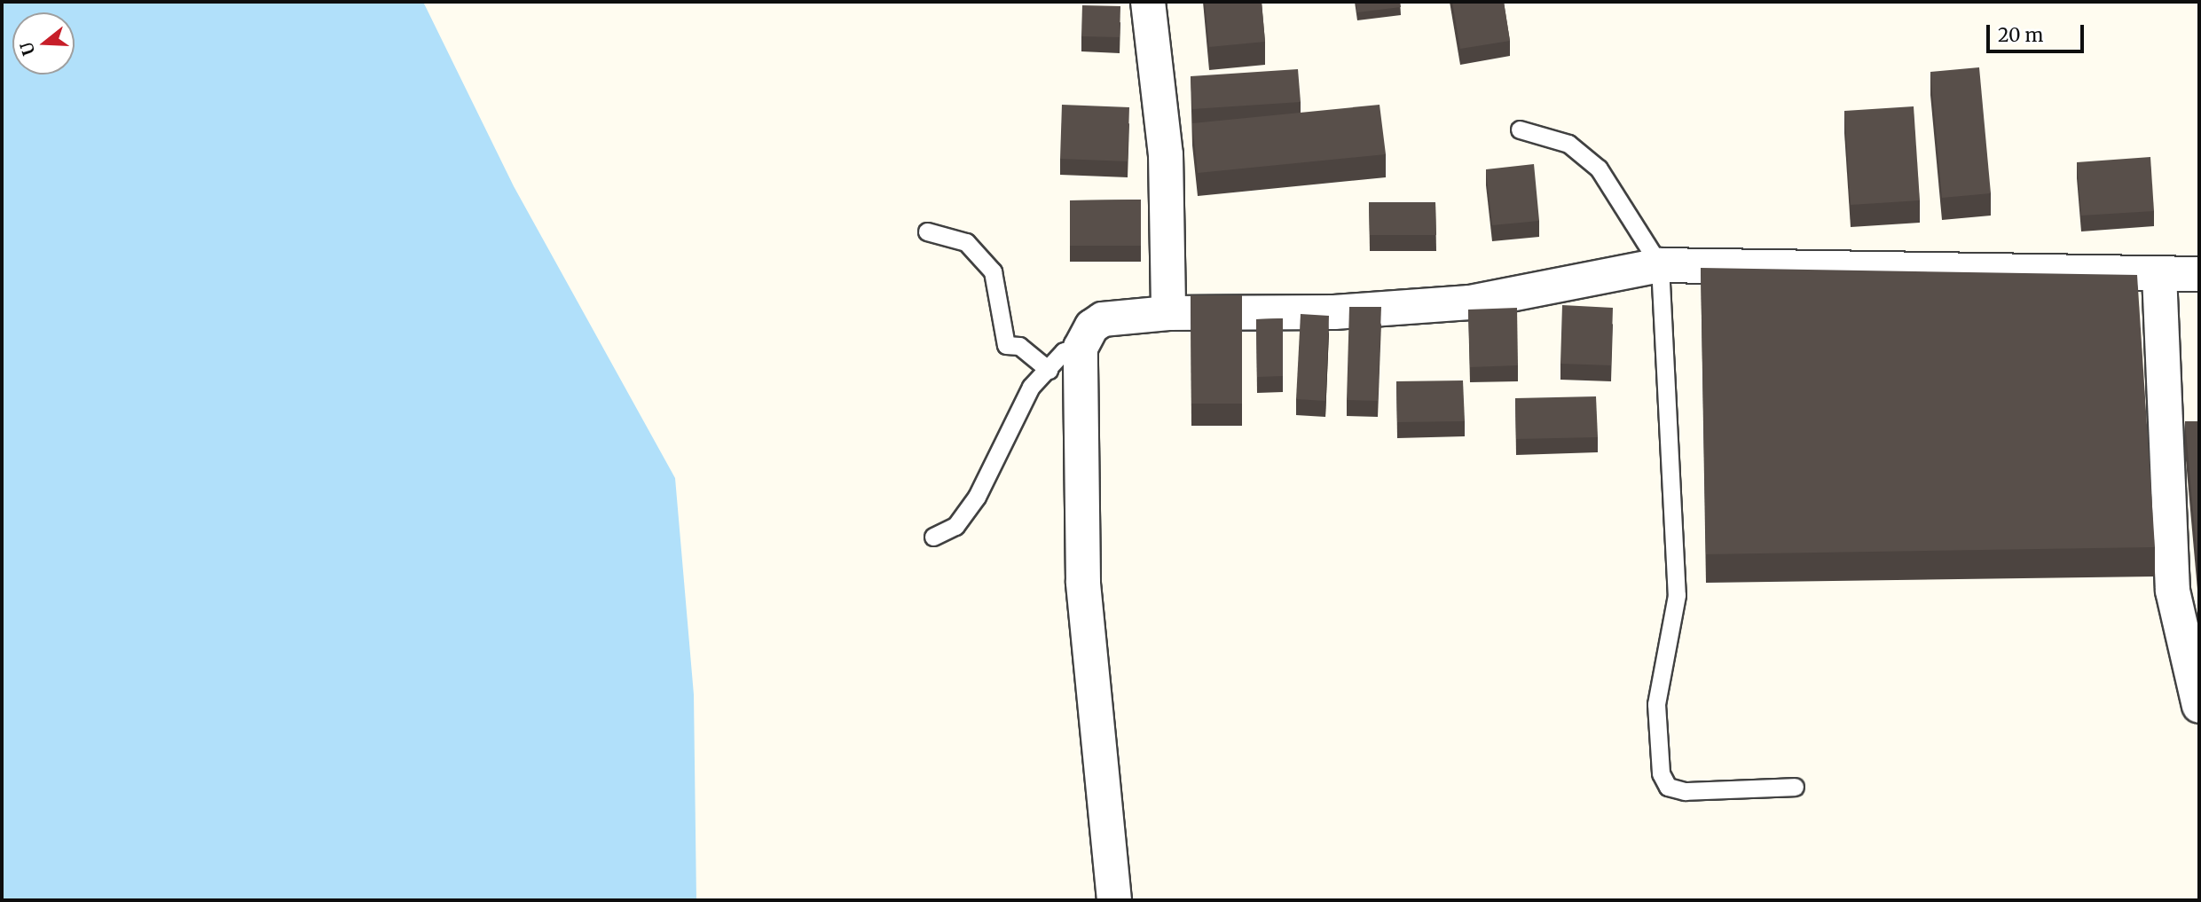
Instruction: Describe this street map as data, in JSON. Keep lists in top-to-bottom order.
{
  "scale_bar": "20 m",
  "north": "left"
}
